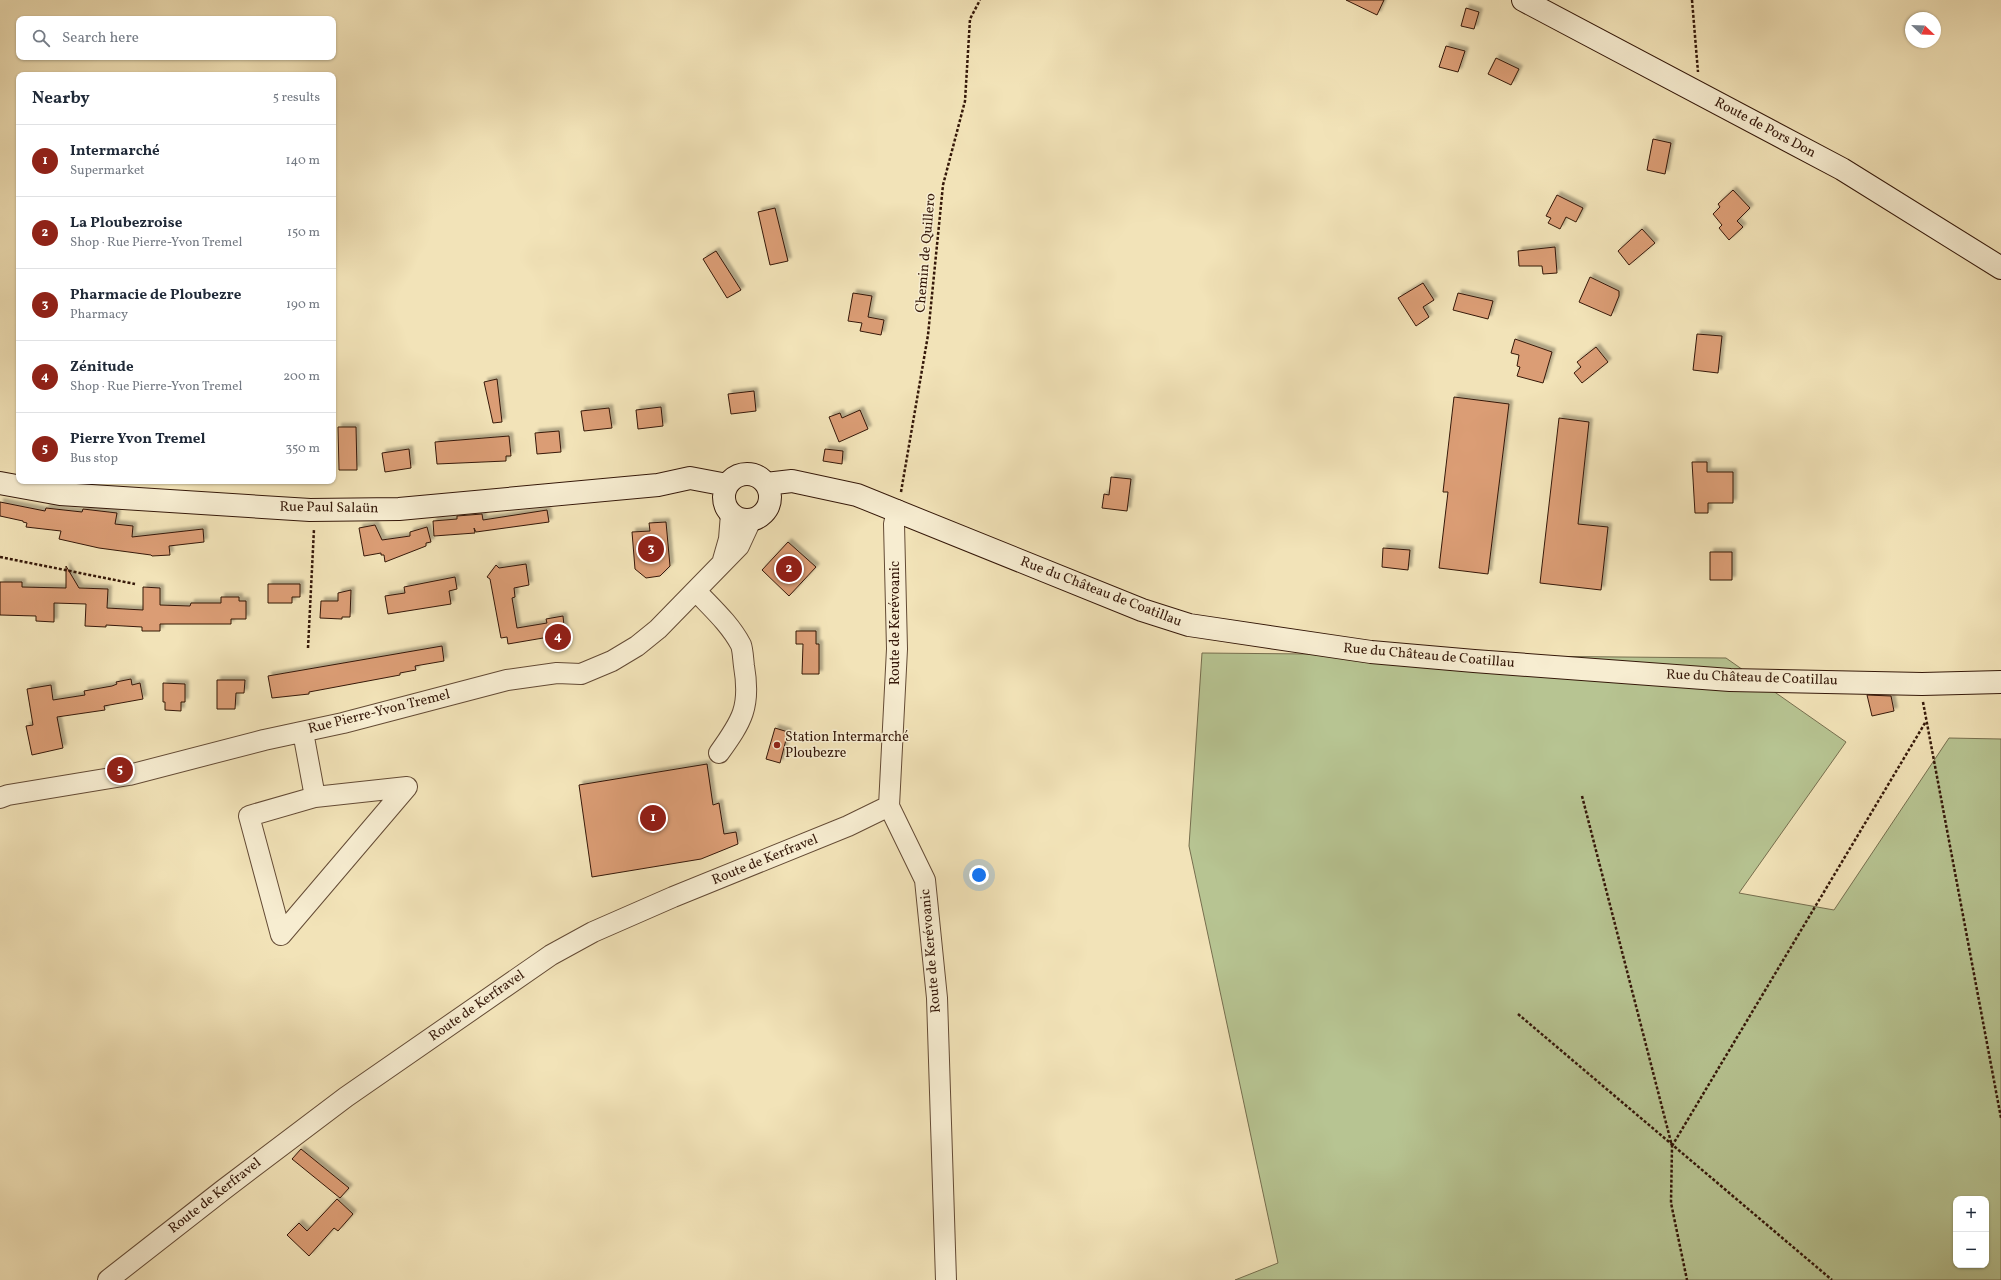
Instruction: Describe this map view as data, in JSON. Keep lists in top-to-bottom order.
{
  "streets": {
    "main road": ["Route de Pors Don", "Rue Paul Salaün", "Rue du Château de Coatillau"],
    "street": ["Route de Kerévoanic", "Rue Pierre-Yvon Tremel", "Route de Kerfravel"],
    "path": ["Chemin de Quillero"]
  },
  "crossings": [
    ["Chemin de Quillero", "Rue du Château de Coatillau"],
    ["Chemin de Quillero", "Route de Kerévoanic"],
    ["Rue Paul Salaün", "Rue Pierre-Yvon Tremel"],
    ["Rue du Château de Coatillau", "Route de Kerévoanic"],
    ["Route de Kerévoanic", "Route de Kerfravel"]
  ],
  "places": ["Station Intermarché Ploubezre"],
  "north": "bottom right",
  "page": {
    "search": "Search here",
    "heading": ["Nearby", "5 results"],
    "list": [
      {
        "mark": "1",
        "name": "Intermarché",
        "note": "Supermarket",
        "value": "140 m"
      },
      {
        "mark": "2",
        "name": "La Ploubezroise",
        "note": "Shop · Rue Pierre-Yvon Tremel",
        "value": "150 m"
      },
      {
        "mark": "3",
        "name": "Pharmacie de Ploubezre",
        "note": "Pharmacy",
        "value": "190 m"
      },
      {
        "mark": "4",
        "name": "Zénitude",
        "note": "Shop · Rue Pierre-Yvon Tremel",
        "value": "200 m"
      },
      {
        "mark": "5",
        "name": "Pierre Yvon Tremel",
        "note": "Bus stop",
        "value": "350 m"
      }
    ],
    "pins": [
      "3",
      "2",
      "4",
      "5",
      "1"
    ],
    "map_buttons": ["+", "−"]
  }
}
